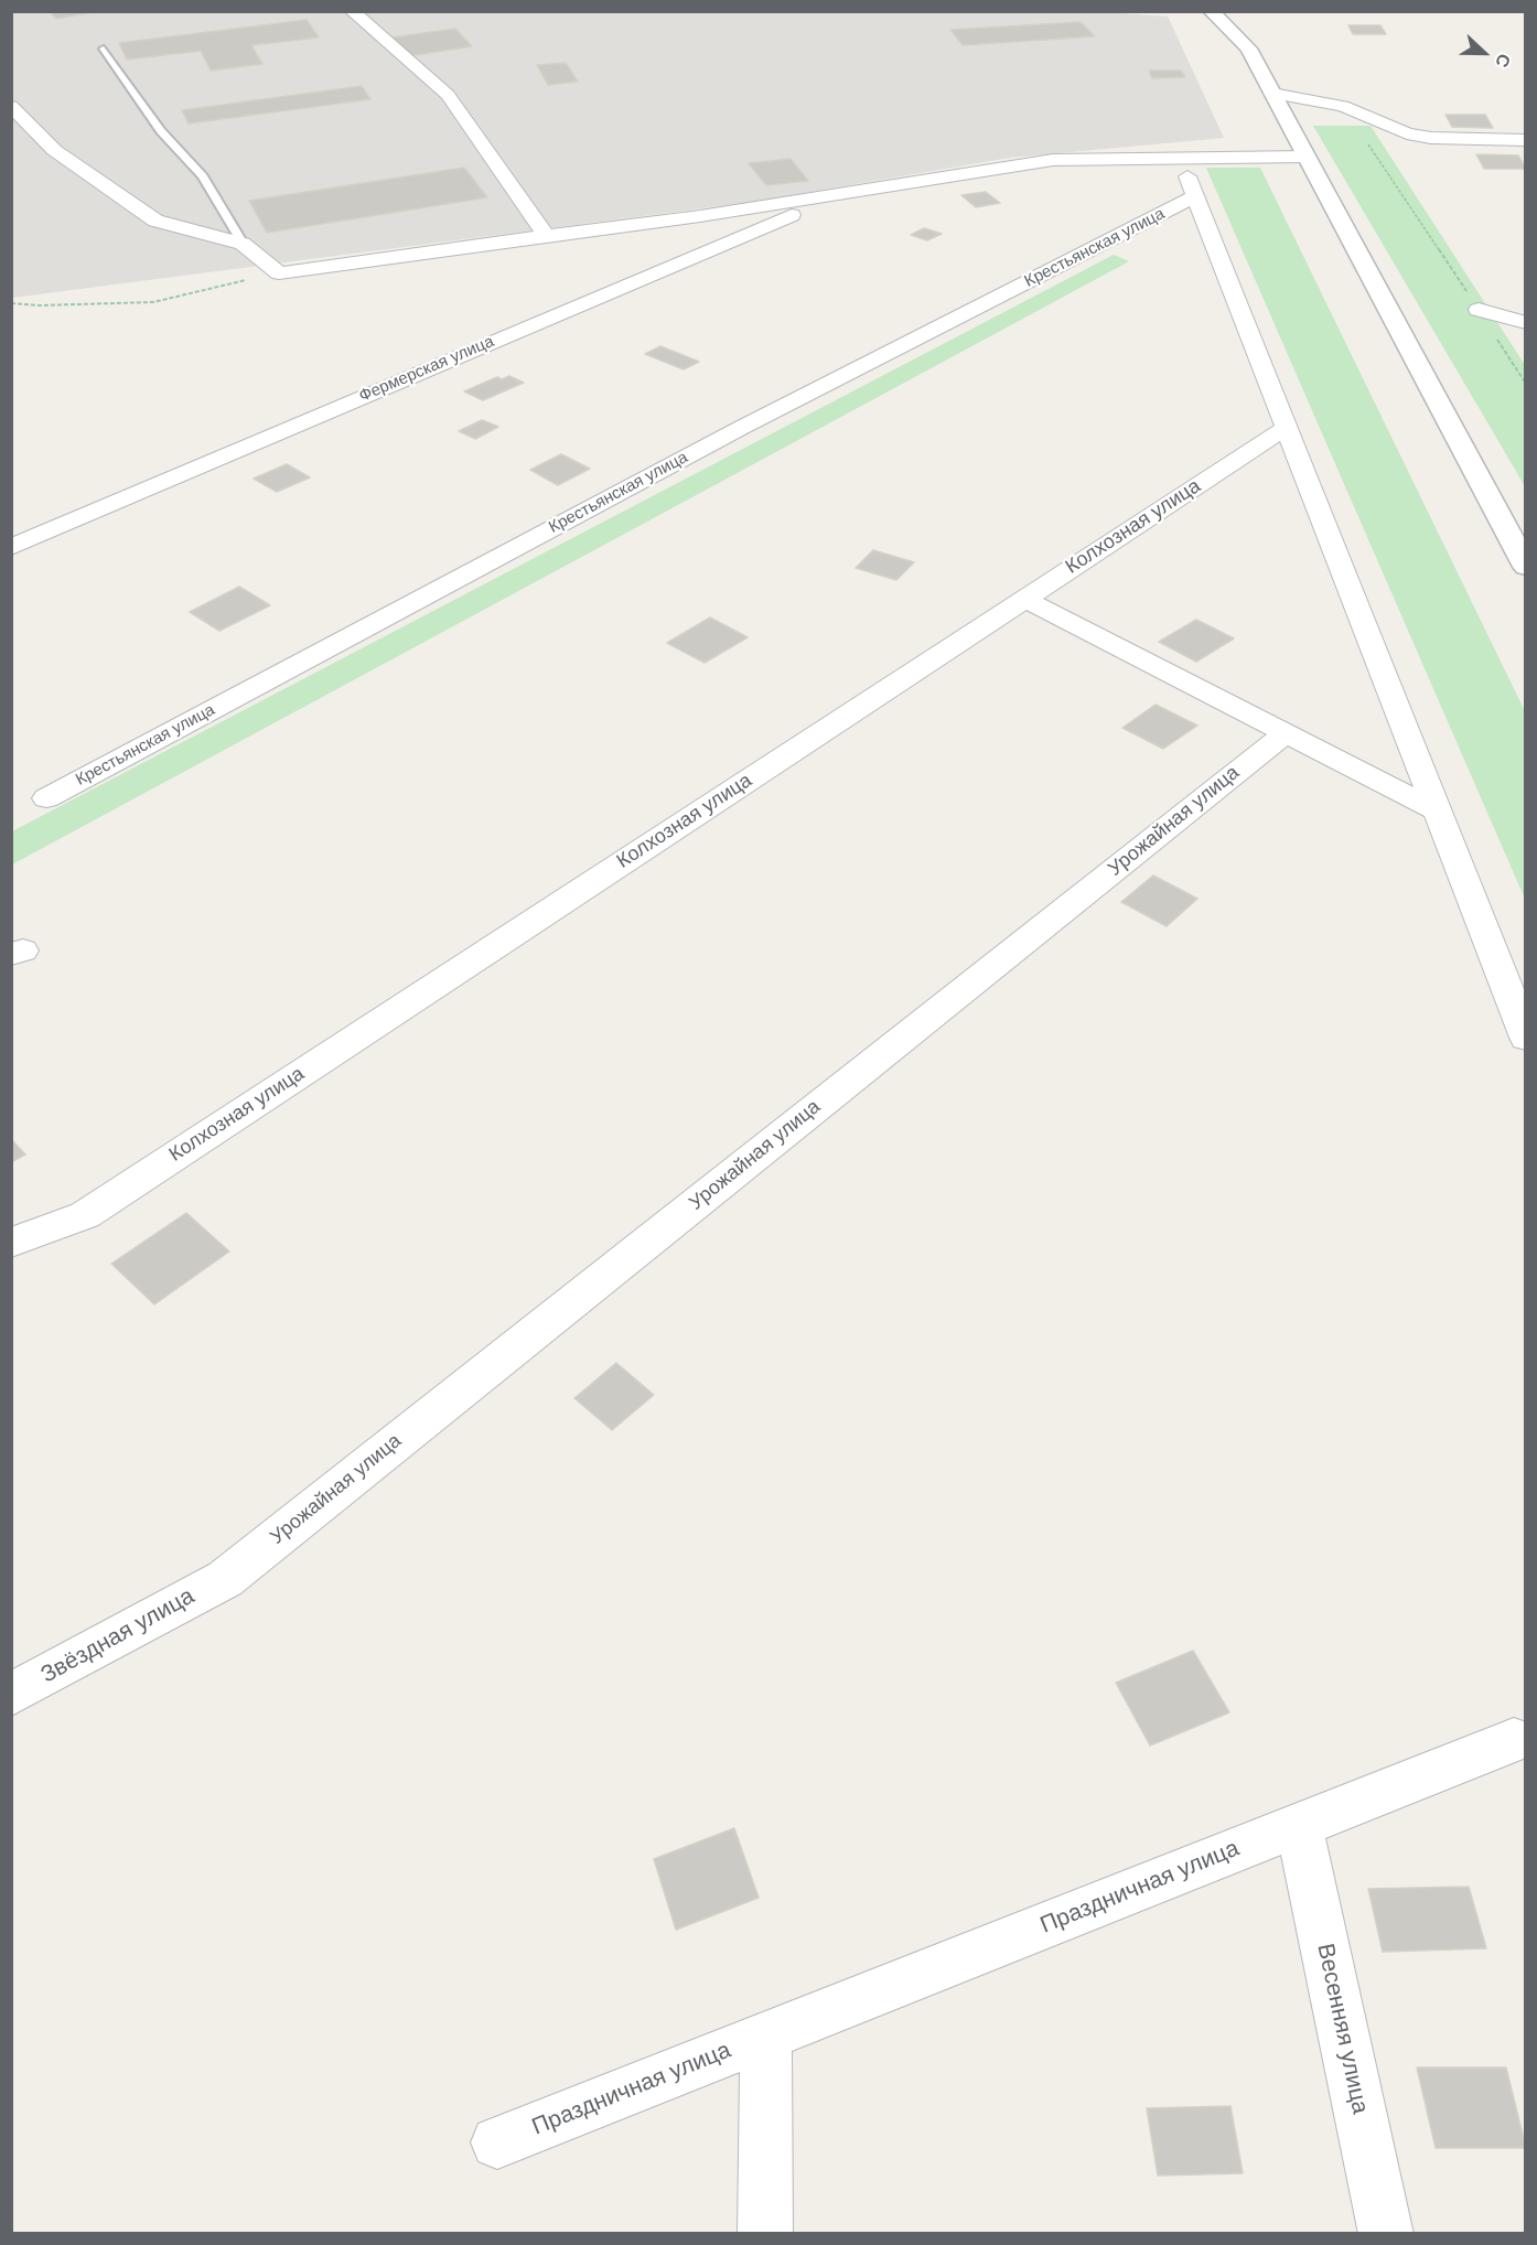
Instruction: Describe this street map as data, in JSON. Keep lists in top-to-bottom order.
{
  "streets": {
    "street": [
      "Крестьянская улица",
      "Фермерская улица",
      "Колхозная улица",
      "Урожайная улица",
      "Звёздная улица",
      "Праздничная улица",
      "Весенняя улица"
    ]
  },
  "crossings": [
    ["Урожайная улица", "Звёздная улица"],
    ["Праздничная улица", "Весенняя улица"]
  ],
  "north": "right"
}
